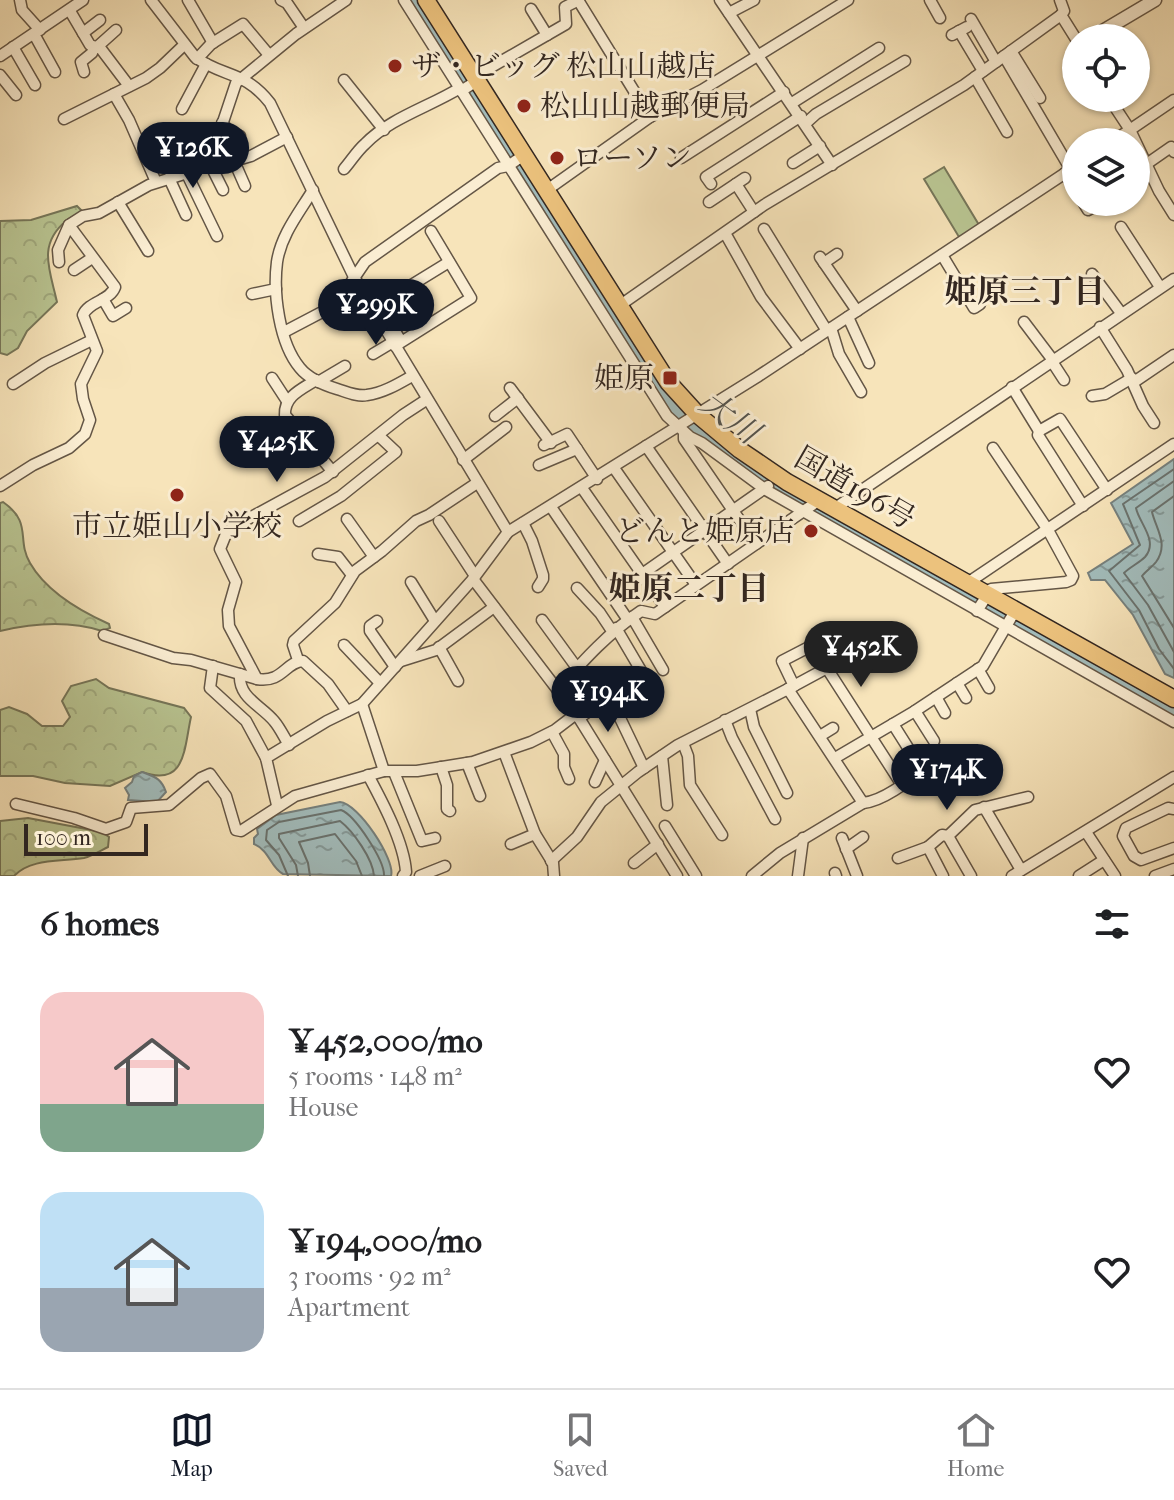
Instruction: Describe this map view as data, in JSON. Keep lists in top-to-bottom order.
{
  "streets": {
    "highway": ["国道196号"]
  },
  "districts": ["姫原三丁目", "姫原二丁目"],
  "water": ["大川"],
  "places": {
    "other": [
      "ザ・ビッグ 松山山越店",
      "松山山越郵便局",
      "ローソン",
      "市立姫山小学校",
      "どんと姫原店"
    ],
    "transit": ["姫原"]
  },
  "scale_bar": "100 m",
  "page": {
    "price": [
      "¥126K",
      "¥299K",
      "¥425K",
      "¥452K",
      "¥194K",
      "¥174K"
    ],
    "scale": "100 m",
    "heading": "6 homes",
    "list": [
      {
        "name": "¥452,000/mo",
        "note": "5 rooms · 148 m² · House"
      },
      {
        "name": "¥194,000/mo",
        "note": "3 rooms · 92 m² · Apartment"
      }
    ],
    "tabs": ["Map", "Saved", "Home"]
  }
}
